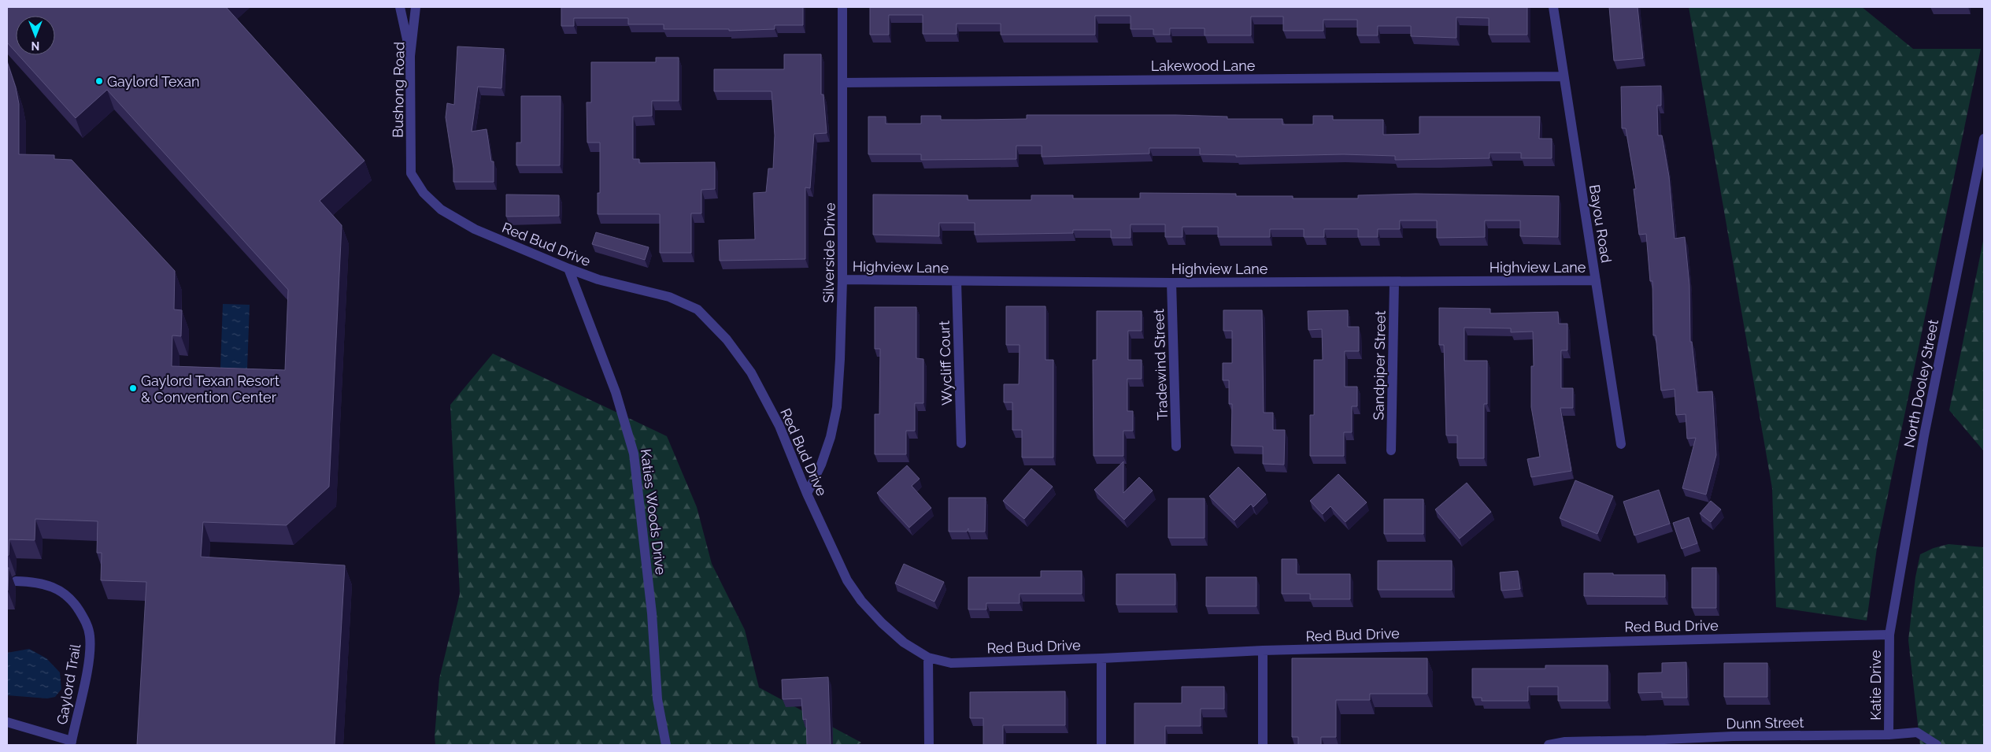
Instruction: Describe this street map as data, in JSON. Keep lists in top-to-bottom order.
{
  "streets": {
    "street": [
      "Lakewood Lane",
      "Bushong Road",
      "Bayou Road",
      "Red Bud Drive",
      "Silverside Drive",
      "Highview Lane",
      "Wycliff Court",
      "Tradewind Street",
      "Sandpiper Street",
      "North Dooley Street",
      "Katies Woods Drive",
      "Gaylord Trail",
      "Katie Drive",
      "Dunn Street"
    ]
  },
  "crossings": [
    ["Lakewood Lane", "Bayou Road"],
    ["Lakewood Lane", "Silverside Drive"],
    ["Bushong Road", "Red Bud Drive"],
    ["Bayou Road", "Highview Lane"],
    ["Red Bud Drive", "Silverside Drive"],
    ["Red Bud Drive", "North Dooley Street"],
    ["Red Bud Drive", "Katies Woods Drive"],
    ["Red Bud Drive", "Katie Drive"],
    ["Silverside Drive", "Highview Lane"],
    ["Highview Lane", "Wycliff Court"],
    ["Highview Lane", "Tradewind Street"],
    ["Highview Lane", "Sandpiper Street"],
    ["North Dooley Street", "Katie Drive"],
    ["Katie Drive", "Dunn Street"]
  ],
  "places": ["Gaylord Texan", "Gaylord Texan Resort & Convention Center"],
  "north": "bottom"
}
